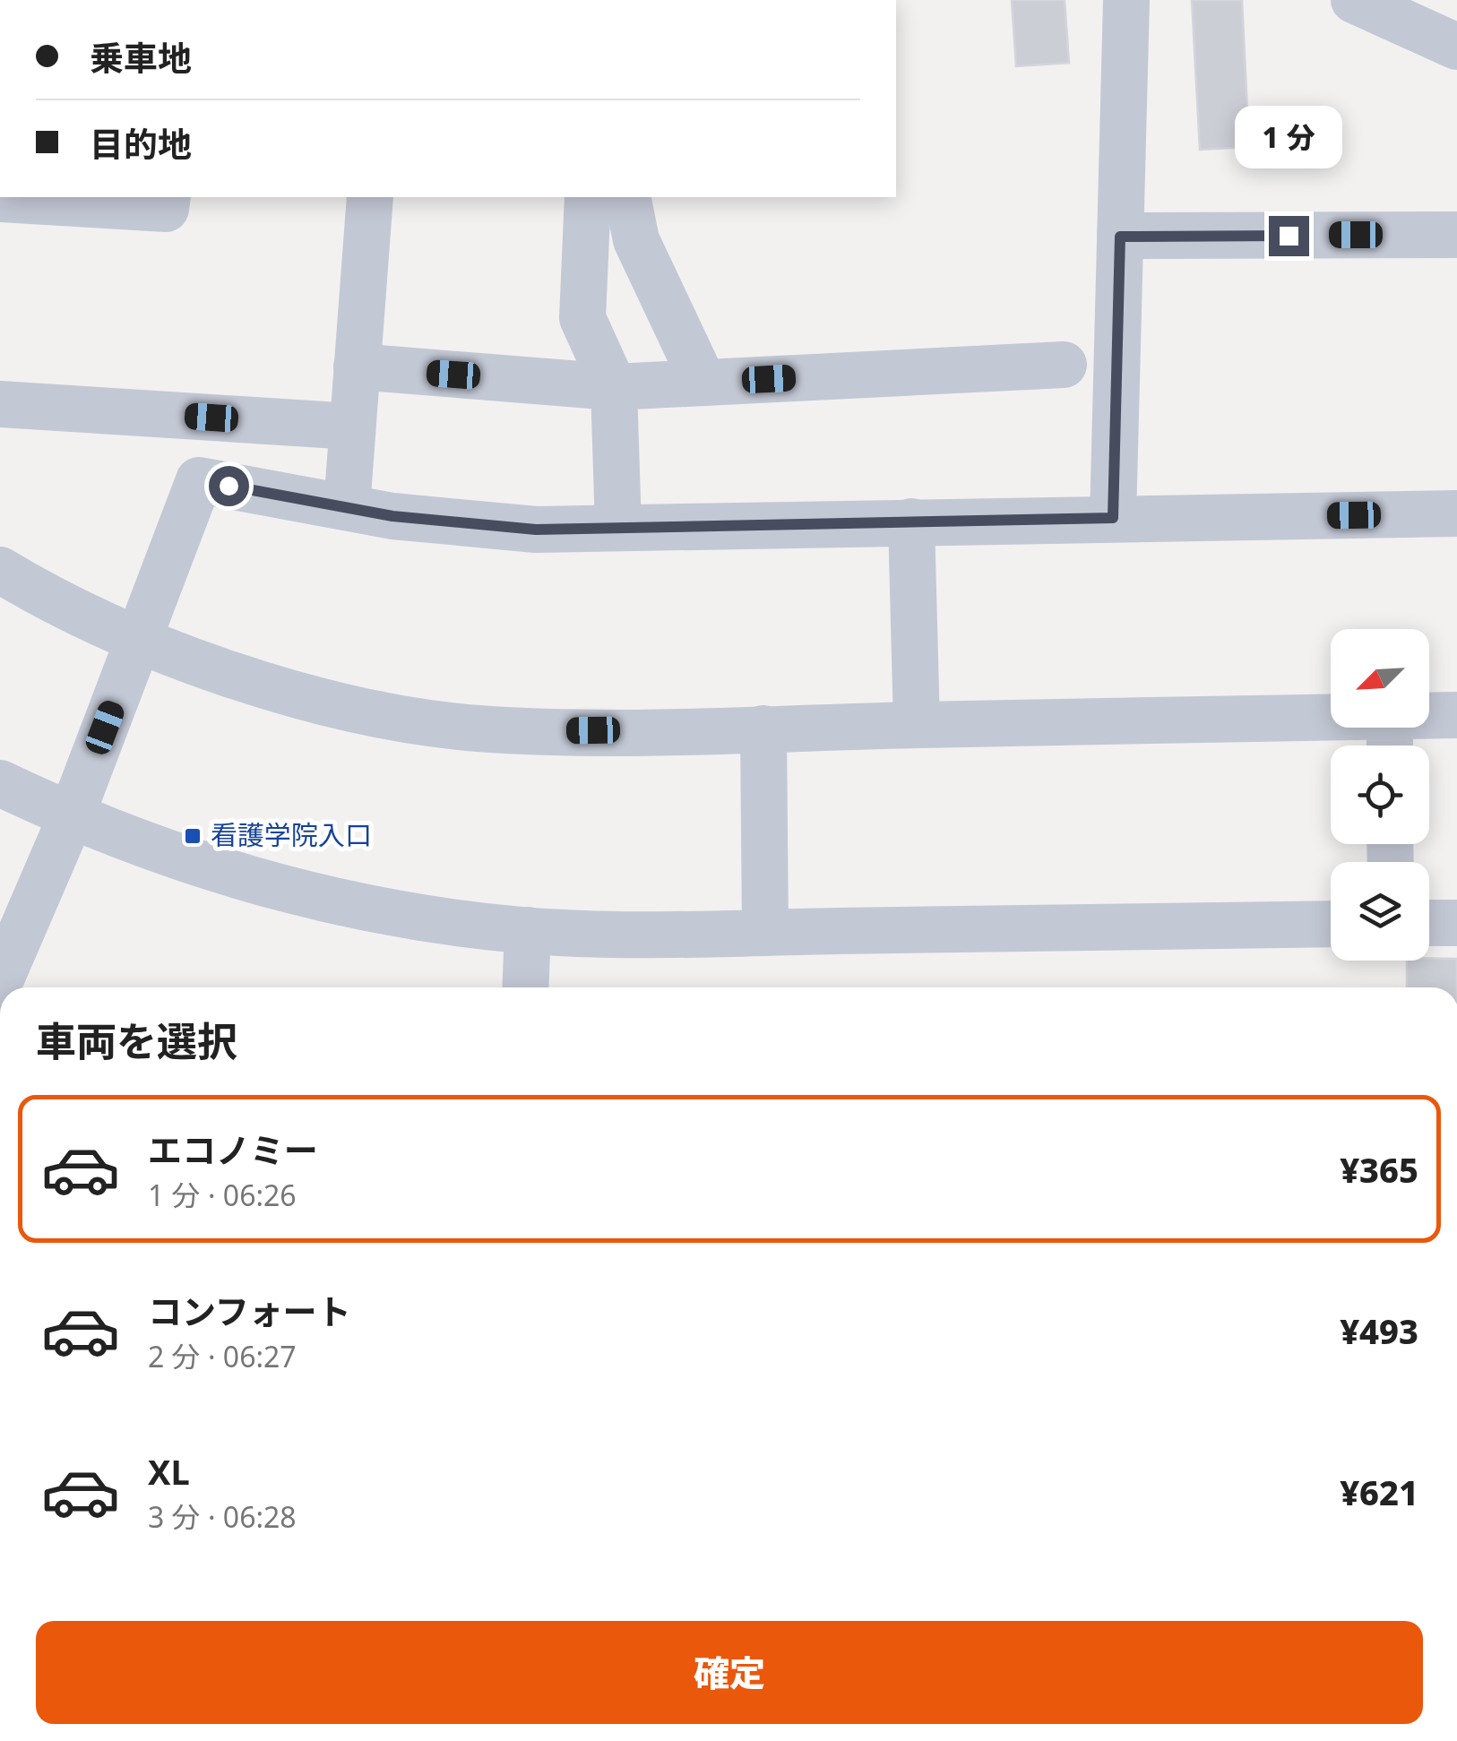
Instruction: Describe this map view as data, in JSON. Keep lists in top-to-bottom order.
{
  "places": {
    "transit": ["看護学院入口"]
  },
  "north": "bottom left",
  "page": {
    "banner": ["乗車地", "目的地"],
    "bubble": "1 分",
    "heading": "車両を選択",
    "list": [
      {
        "name": "エコノミー",
        "note": "1 分 · 06:26",
        "value": "¥365"
      },
      {
        "name": "コンフォート",
        "note": "2 分 · 06:27",
        "value": "¥493"
      },
      {
        "name": "XL",
        "note": "3 分 · 06:28",
        "value": "¥621"
      }
    ],
    "buttons": "確定"
  }
}
